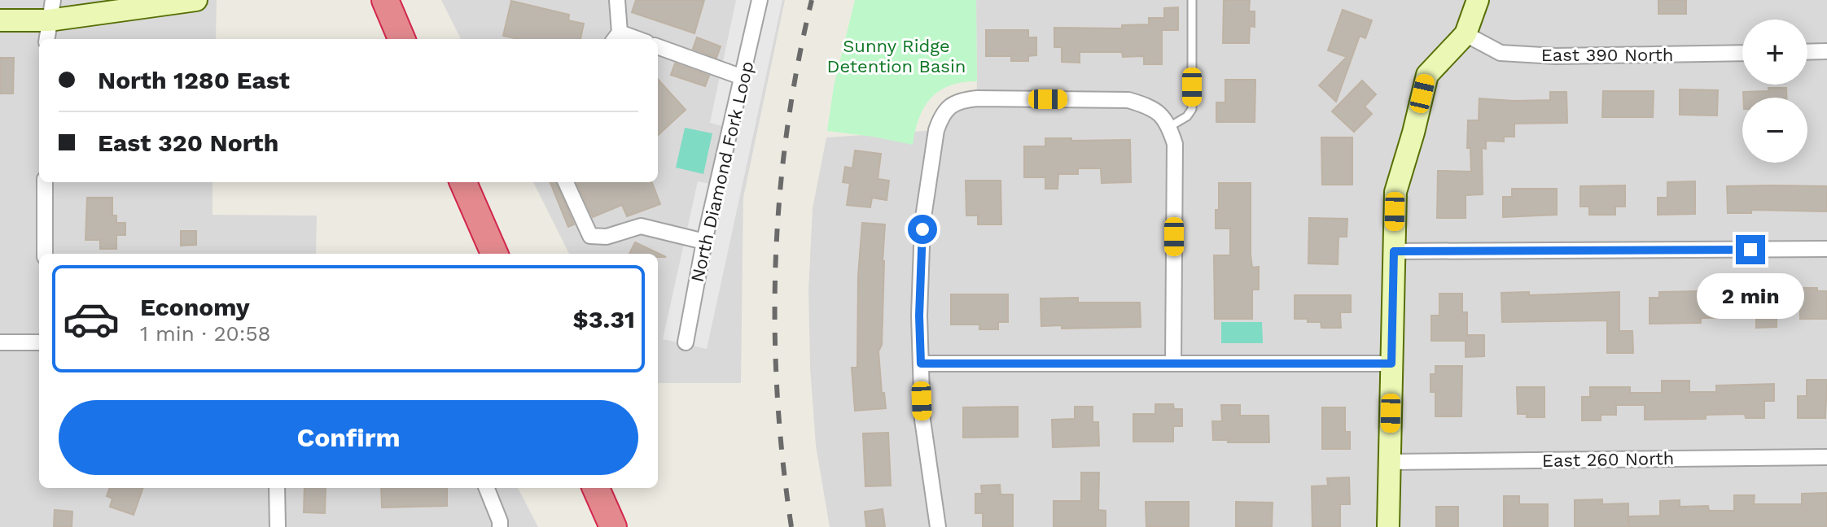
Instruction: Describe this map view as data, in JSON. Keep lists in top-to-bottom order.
{
  "streets": {
    "street": ["East 390 North", "North Diamond Fork Loop", "East 260 North"]
  },
  "parks": ["Sunny Ridge Detention Basin"],
  "page": {
    "map_buttons": ["+", "−"],
    "banner": ["North 1280 East", "East 320 North"],
    "list": [
      {
        "name": "Economy",
        "note": "1 min · 20:58",
        "value": "$3.31"
      }
    ],
    "bubble": "2 min",
    "buttons": "Confirm"
  }
}
